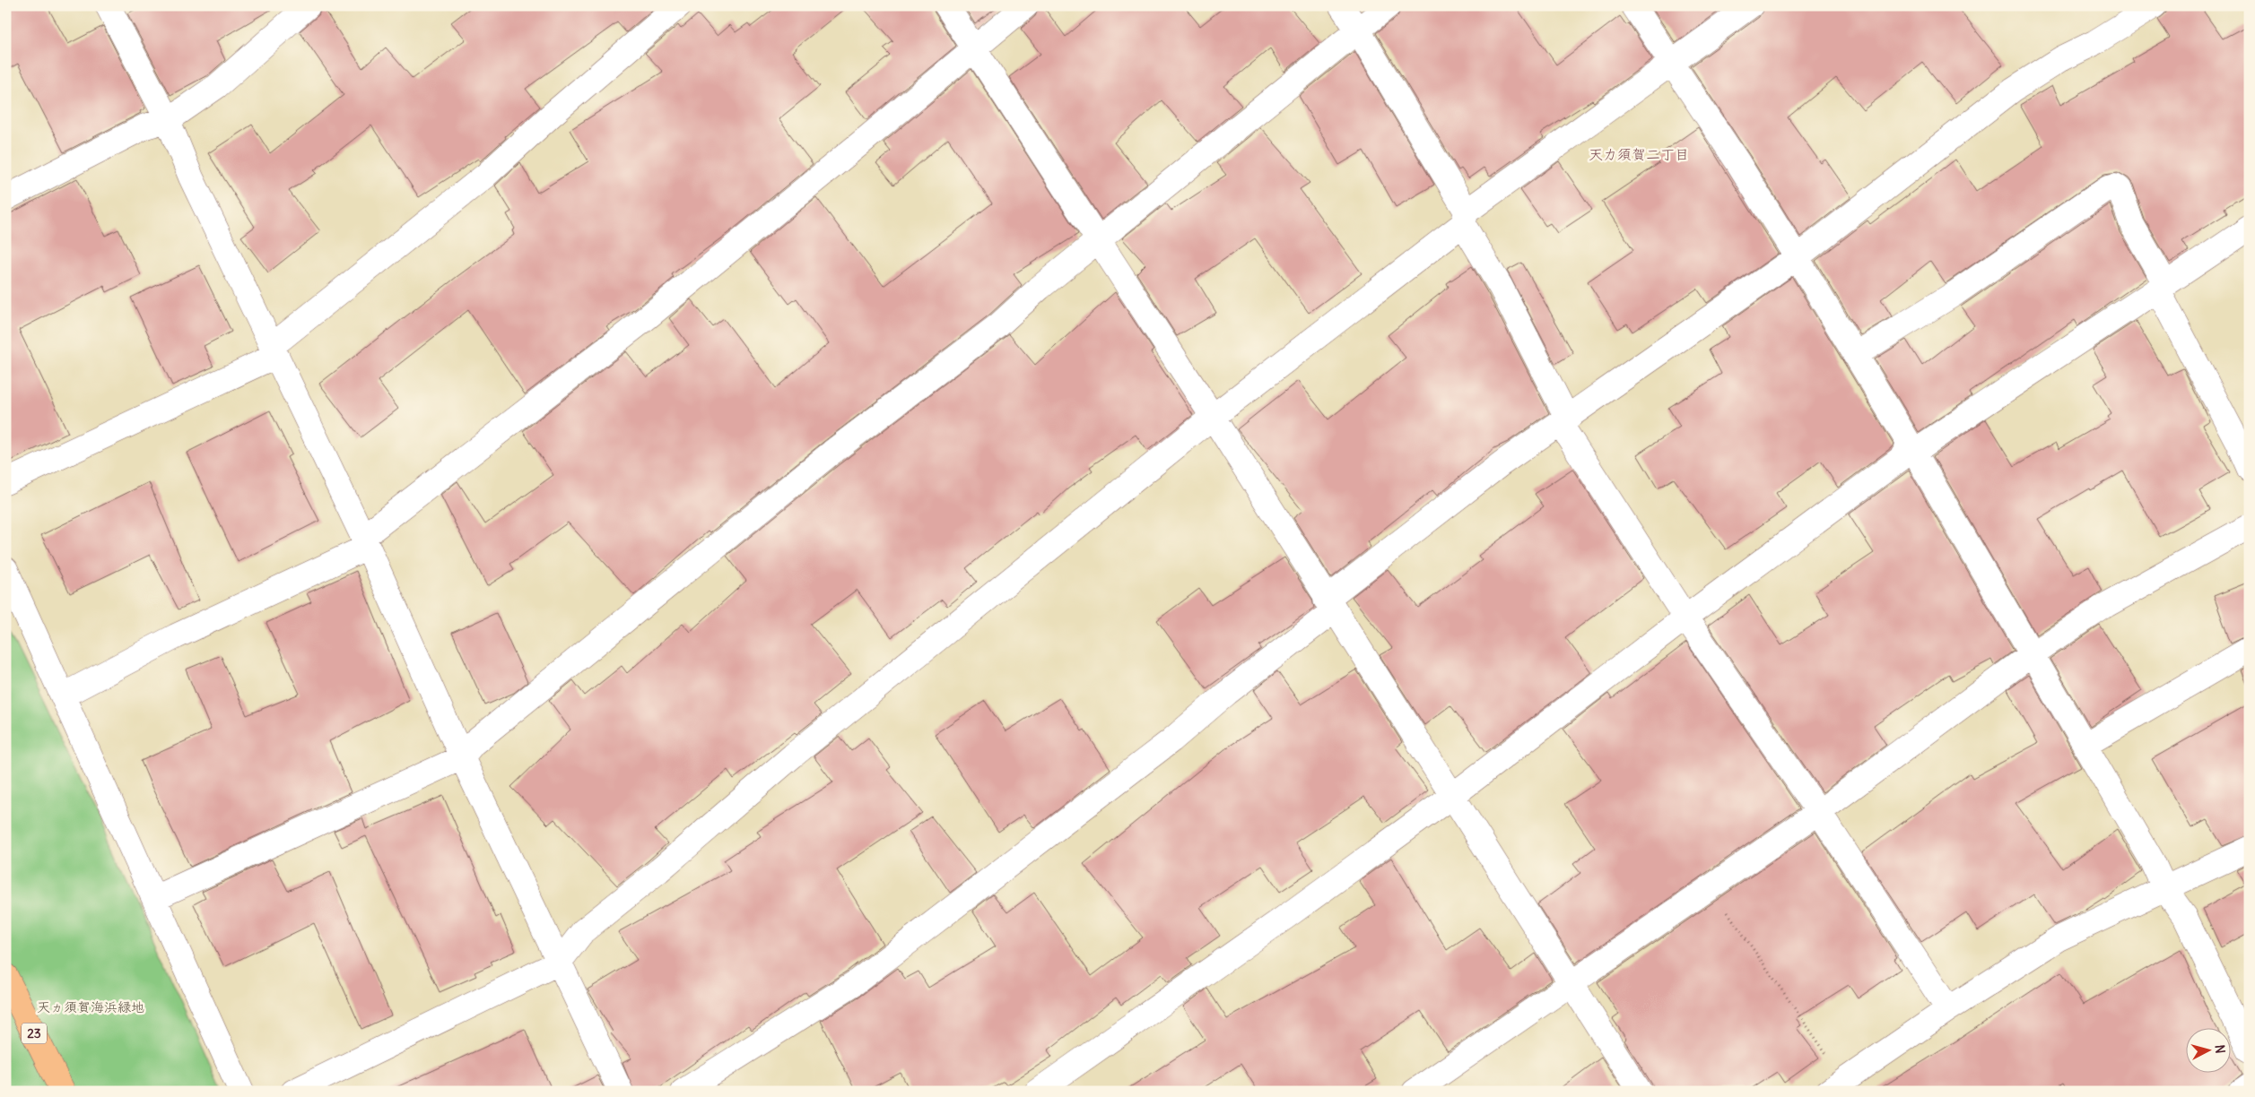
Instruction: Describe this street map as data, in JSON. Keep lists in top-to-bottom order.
{
  "streets": {
    "highway": ["23"]
  },
  "districts": ["天カ須賀二丁目"],
  "parks": ["天ヵ須賀海浜緑地"],
  "north": "right"
}
